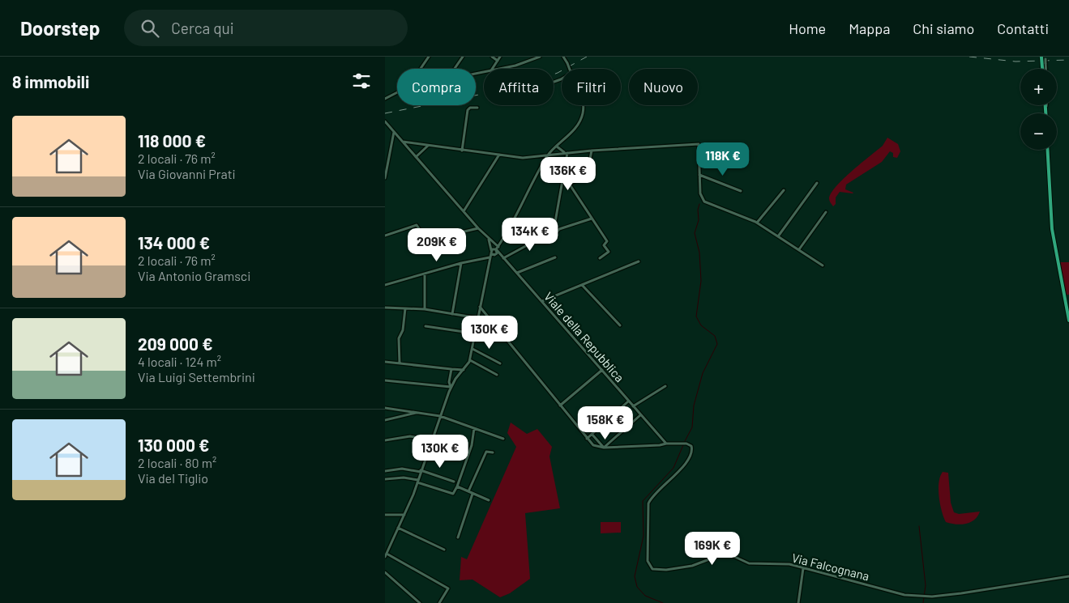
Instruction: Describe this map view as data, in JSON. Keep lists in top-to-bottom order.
{
  "streets": {
    "street": ["Viale della Repubblica", "Via Falcognana"]
  },
  "crossings": [
    ["Viale della Repubblica", "Via Falcognana"]
  ],
  "page": {
    "header": "Doorstep",
    "search": "Cerca qui",
    "nav": [
      "Home",
      "Mappa",
      "Chi siamo",
      "Contatti"
    ],
    "heading": "8 immobili",
    "map_buttons": ["+", "−"],
    "chip": [
      "Compra",
      "Affitta",
      "Filtri",
      "Nuovo"
    ],
    "list": [
      {
        "name": "118 000 €",
        "note": "2 locali · 76 m² · Via Giovanni Prati"
      },
      {
        "name": "134 000 €",
        "note": "2 locali · 76 m² · Via Antonio Gramsci"
      },
      {
        "name": "209 000 €",
        "note": "4 locali · 124 m² · Via Luigi Settembrini"
      },
      {
        "name": "130 000 €",
        "note": "2 locali · 80 m² · Via del Tiglio"
      }
    ],
    "price": [
      "118K €",
      "136K €",
      "134K €",
      "209K €",
      "130K €",
      "158K €",
      "130K €",
      "169K €"
    ]
  }
}
